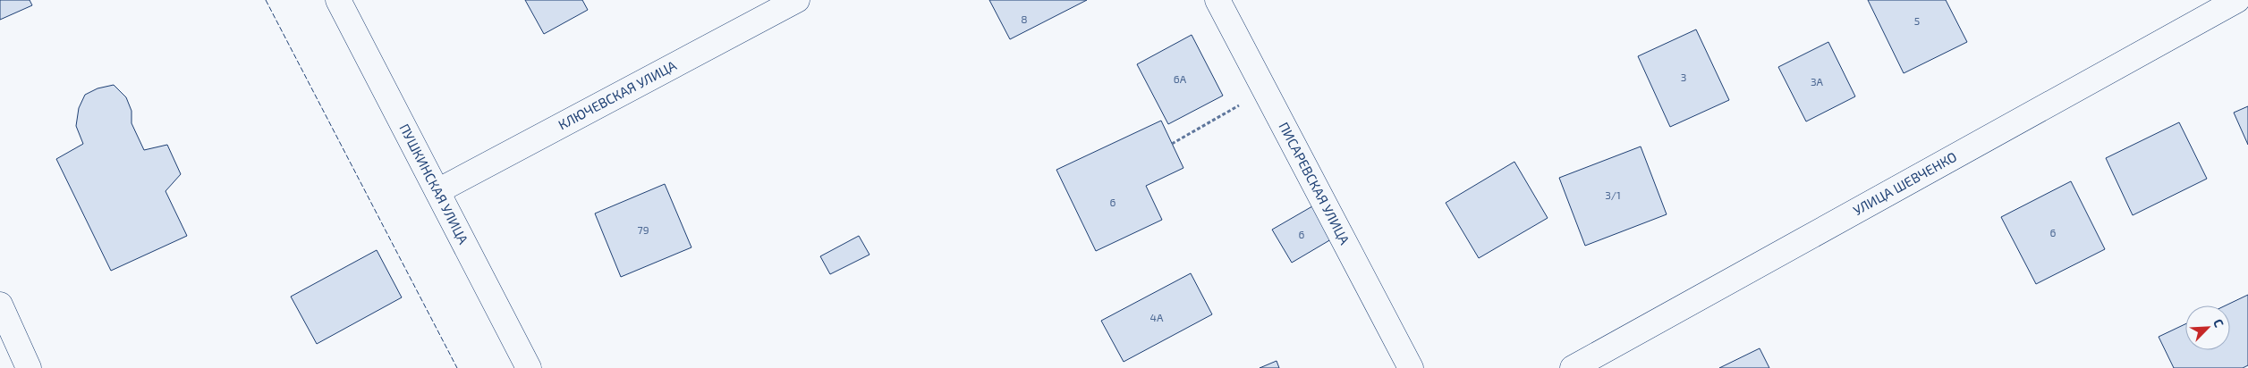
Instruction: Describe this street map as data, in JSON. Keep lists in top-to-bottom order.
{
  "streets": {
    "street": [
      "КЛЮЧЕВСКАЯ УЛИЦА",
      "ПУШКИНСКАЯ УЛИЦА",
      "ПИСАРЕВСКАЯ УЛИЦА",
      "УЛИЦА ШЕВЧЕНКО"
    ]
  },
  "crossings": [
    ["КЛЮЧЕВСКАЯ УЛИЦА", "ПУШКИНСКАЯ УЛИЦА"]
  ],
  "house_numbers": [
    "8",
    "5",
    "3",
    "6А",
    "3А",
    "3/1",
    "6",
    "79",
    "6",
    "6",
    "4А"
  ],
  "north": "top right"
}
